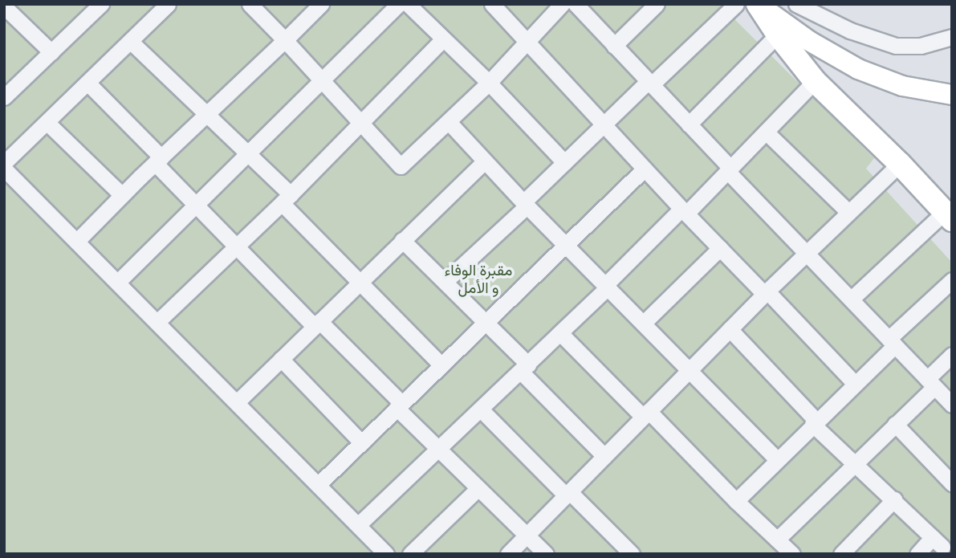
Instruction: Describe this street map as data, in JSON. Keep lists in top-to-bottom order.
{
  "parks": ["مقبرة الوفاء و الأمل"]
}
